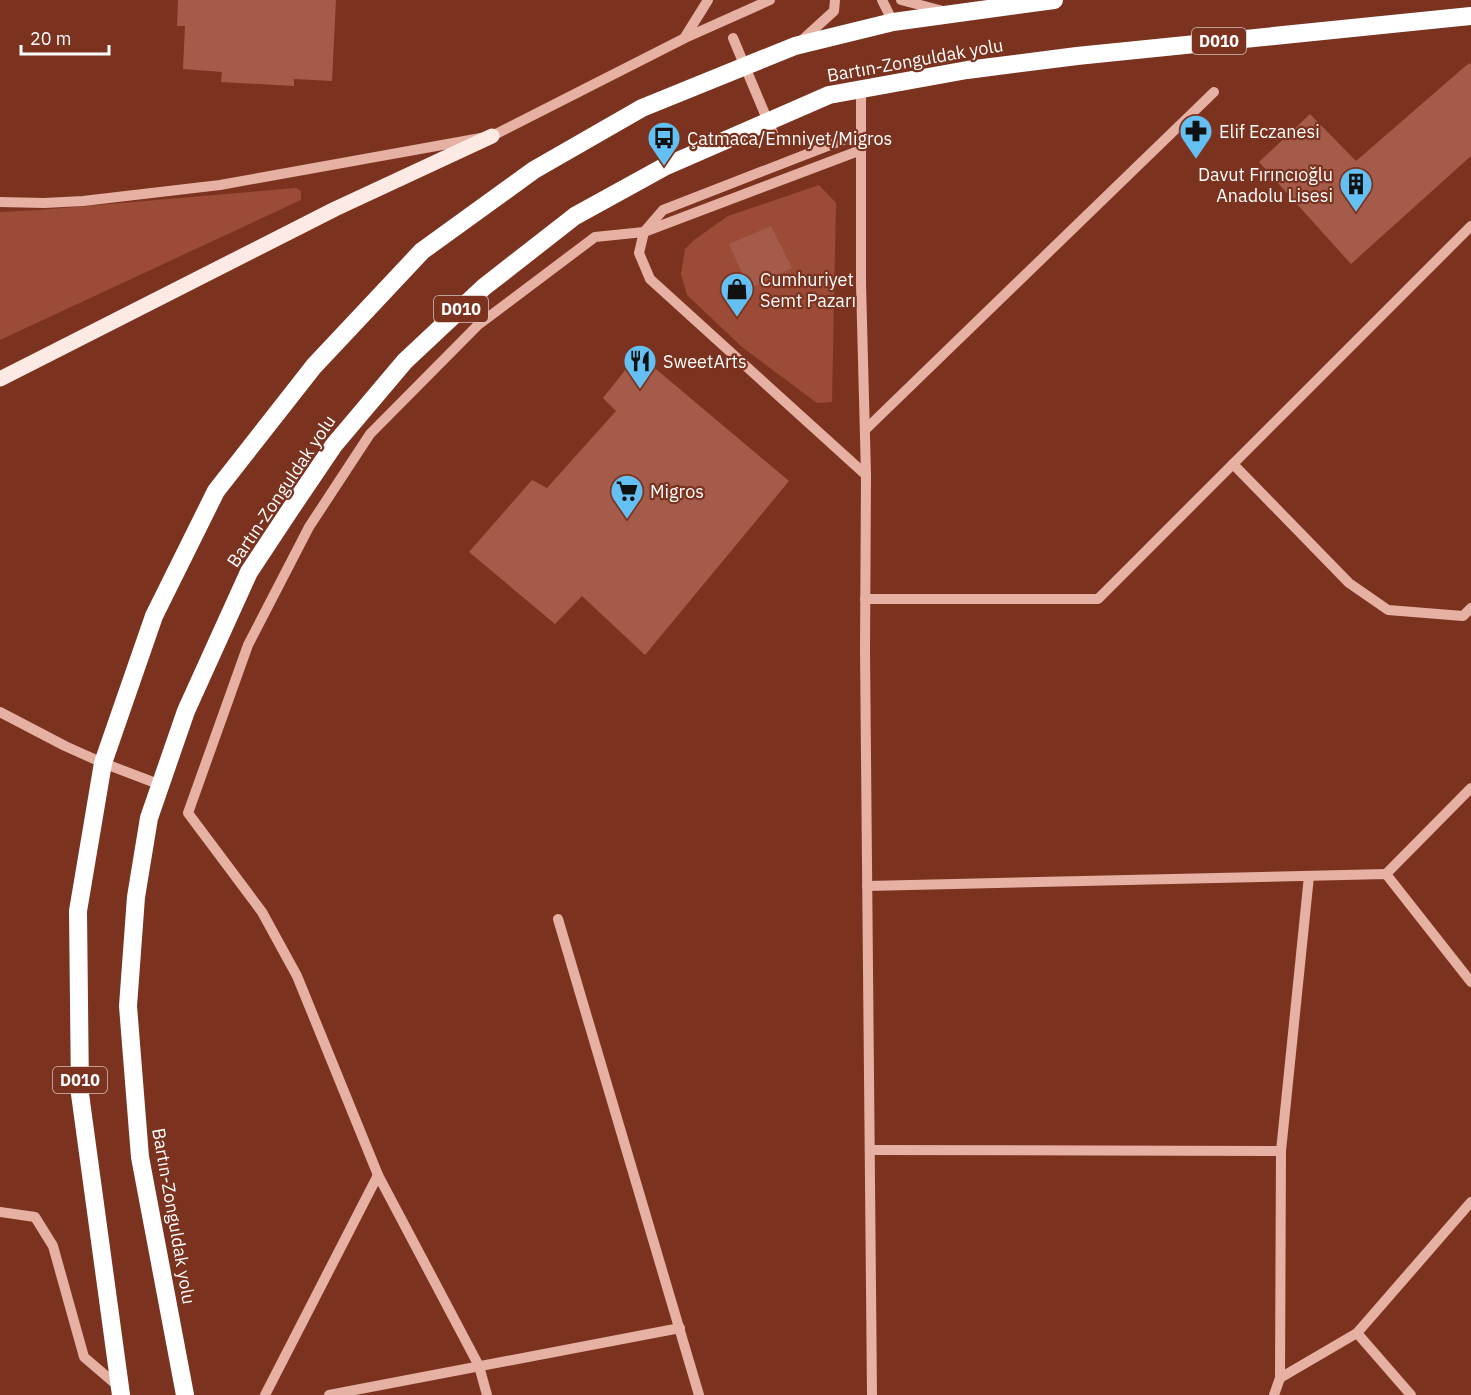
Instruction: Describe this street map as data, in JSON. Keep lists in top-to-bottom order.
{
  "streets": {
    "highway": ["D010", "Bartın-Zonguldak yolu"]
  },
  "crossings": [
    ["D010", "Bartın-Zonguldak yolu"]
  ],
  "places": {
    "pharmacy": ["Elif Eczanesi"],
    "bus stop": ["Çatmaca/Emniyet/Migros"],
    "building": ["Davut Fırıncıoğlu Anadolu Lisesi"],
    "shop": ["Cumhuriyet Semt Pazarı"],
    "restaurant": ["SweetArts"],
    "supermarket": ["Migros"]
  },
  "scale_bar": "20 m"
}
